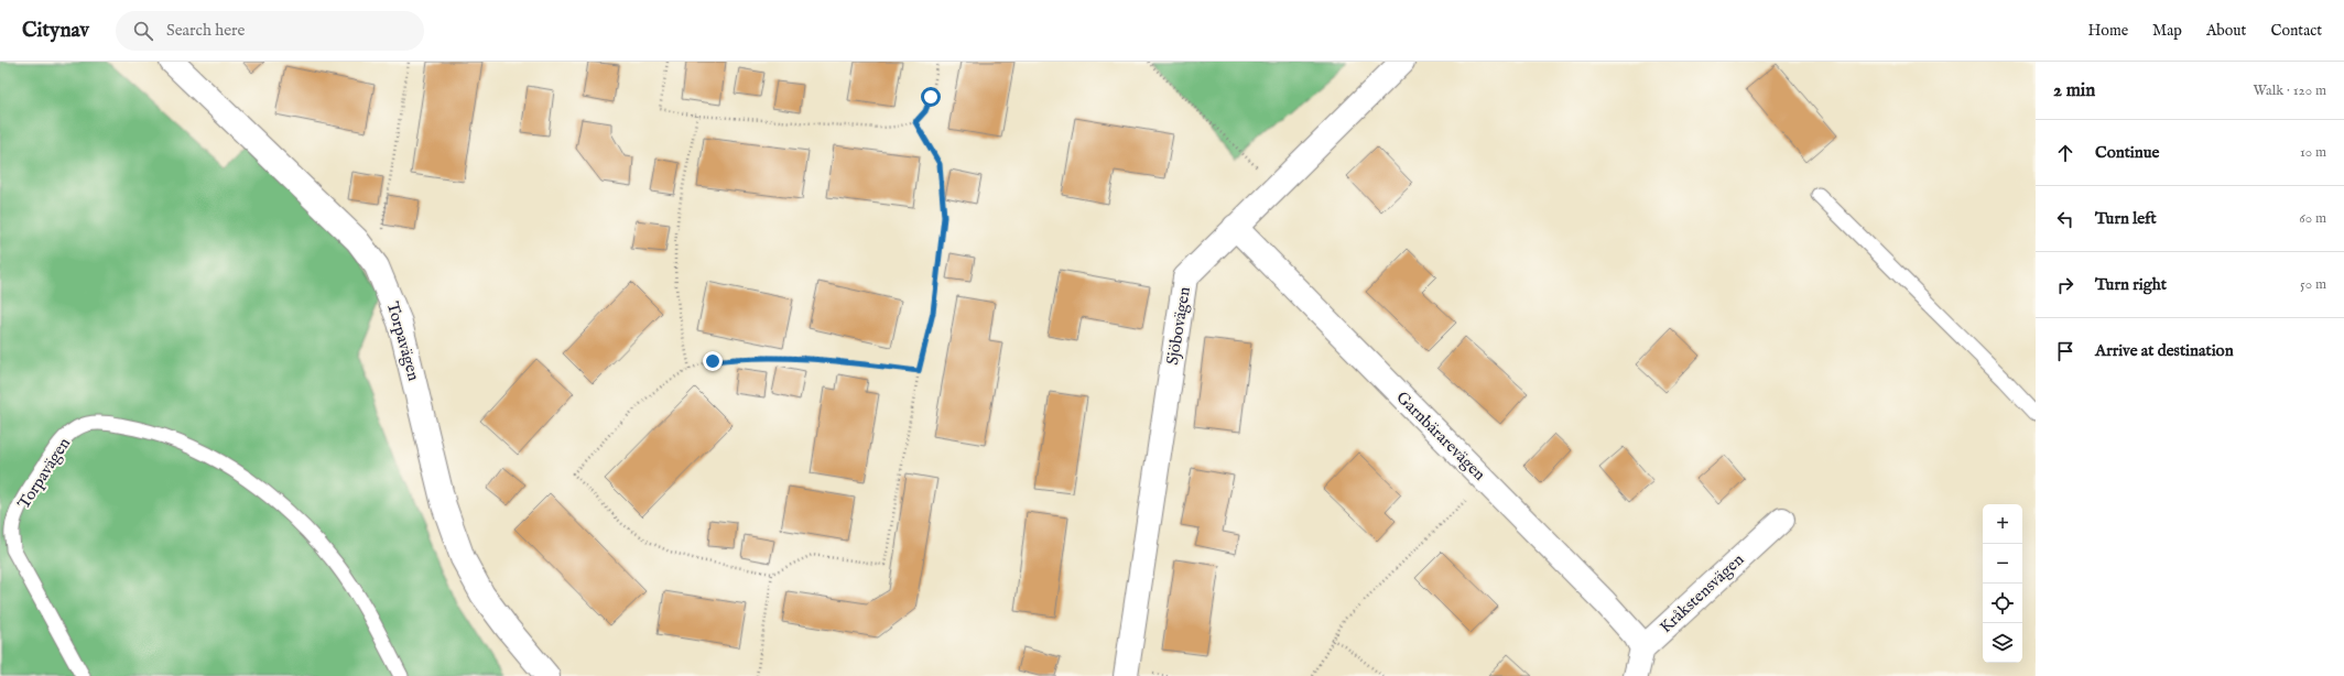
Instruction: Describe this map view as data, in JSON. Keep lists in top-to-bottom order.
{
  "streets": {
    "street": [
      "Sjöbovägen",
      "Torpavägen",
      "Garnbärarevägen",
      "Kråkstensvägen"
    ]
  },
  "crossings": [
    ["Sjöbovägen", "Garnbärarevägen"],
    ["Garnbärarevägen", "Kråkstensvägen"]
  ],
  "page": {
    "header": "Citynav",
    "search": "Search here",
    "nav": [
      "Home",
      "Map",
      "About",
      "Contact"
    ],
    "heading": ["2 min", "Walk · 120 m"],
    "list": [
      ["Continue", "10 m"],
      ["Turn left", "60 m"],
      ["Turn right", "50 m"],
      "Arrive at destination"
    ],
    "map_buttons": ["+", "−"]
  }
}
